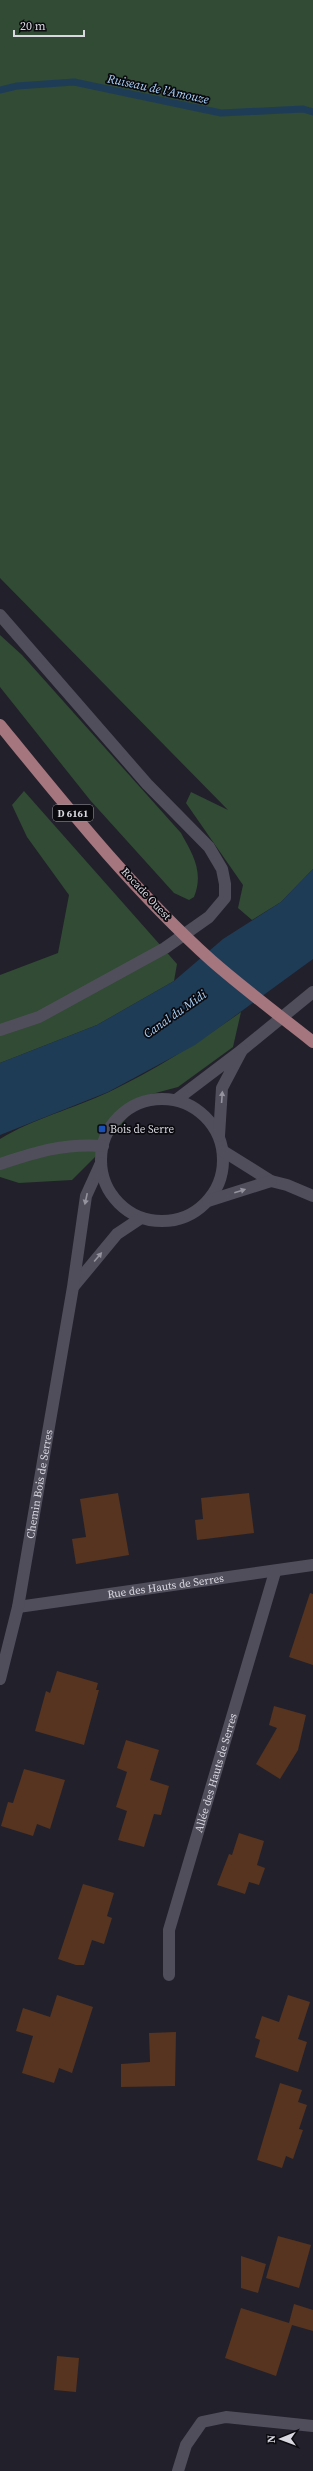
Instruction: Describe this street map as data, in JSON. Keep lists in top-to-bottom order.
{
  "streets": {
    "main road": ["D 6161", "Rocade Ouest"],
    "street": ["Chemin Bois de Serres", "Rue des Hauts de Serres", "Allée des Hauts de Serres"]
  },
  "crossings": [
    ["Chemin Bois de Serres", "Rue des Hauts de Serres"],
    ["Rue des Hauts de Serres", "Allée des Hauts de Serres"]
  ],
  "water": ["Ruiseau de l'Amouze", "Canal du Midi"],
  "places": {
    "transit": ["Bois de Serre"]
  },
  "scale_bar": "20 m",
  "north": "left"
}
